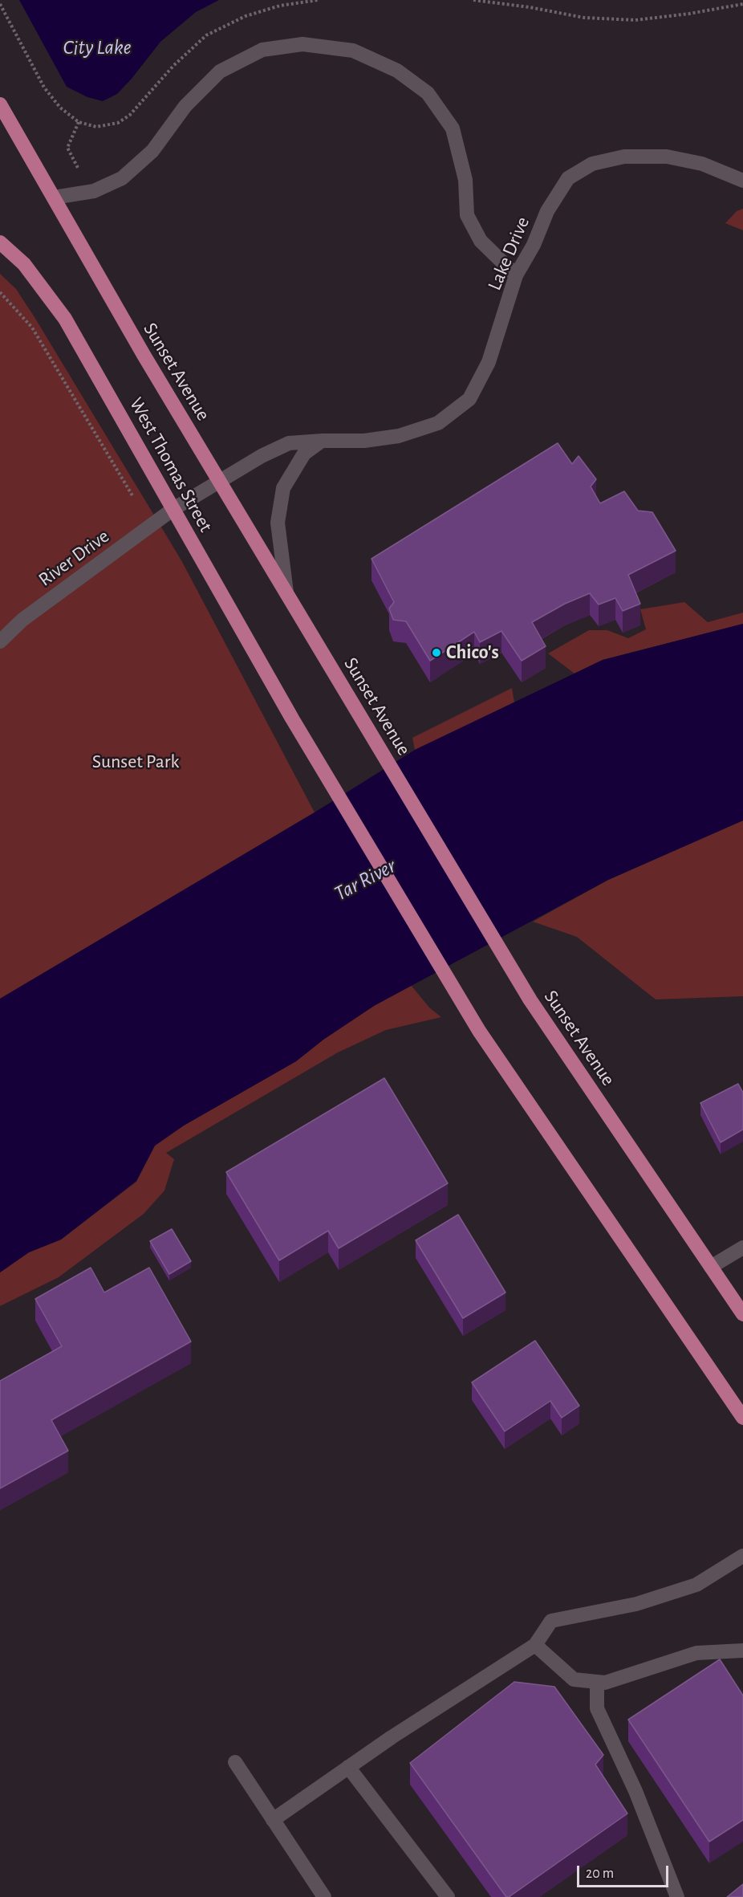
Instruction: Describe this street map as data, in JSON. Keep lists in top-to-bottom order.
{
  "streets": {
    "main road": ["Sunset Avenue", "West Thomas Street"],
    "street": ["Lake Drive", "River Drive"]
  },
  "crossings": [
    ["Lake Drive", "Sunset Avenue"],
    ["Lake Drive", "West Thomas Street"],
    ["Lake Drive", "River Drive"],
    ["West Thomas Street", "River Drive"]
  ],
  "water": ["City Lake", "Tar River"],
  "parks": ["Sunset Park"],
  "places": ["Chico's"],
  "scale_bar": "20 m"
}
